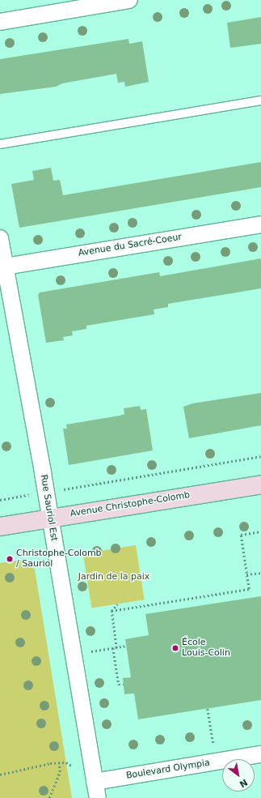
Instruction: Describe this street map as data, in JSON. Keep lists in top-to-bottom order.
{
  "streets": {
    "main road": ["Avenue Christophe-Colomb"],
    "street": ["Avenue du Sacré-Coeur", "Rue Sauriol Est", "Boulevard Olympia"]
  },
  "crossings": [
    ["Avenue du Sacré-Coeur", "Rue Sauriol Est"],
    ["Avenue Christophe-Colomb", "Rue Sauriol Est"],
    ["Rue Sauriol Est", "Boulevard Olympia"]
  ],
  "parks": ["Jardin de la paix"],
  "places": ["Christophe-Colomb / Sauriol", "École Louis-Colin"],
  "north": "bottom right"
}
